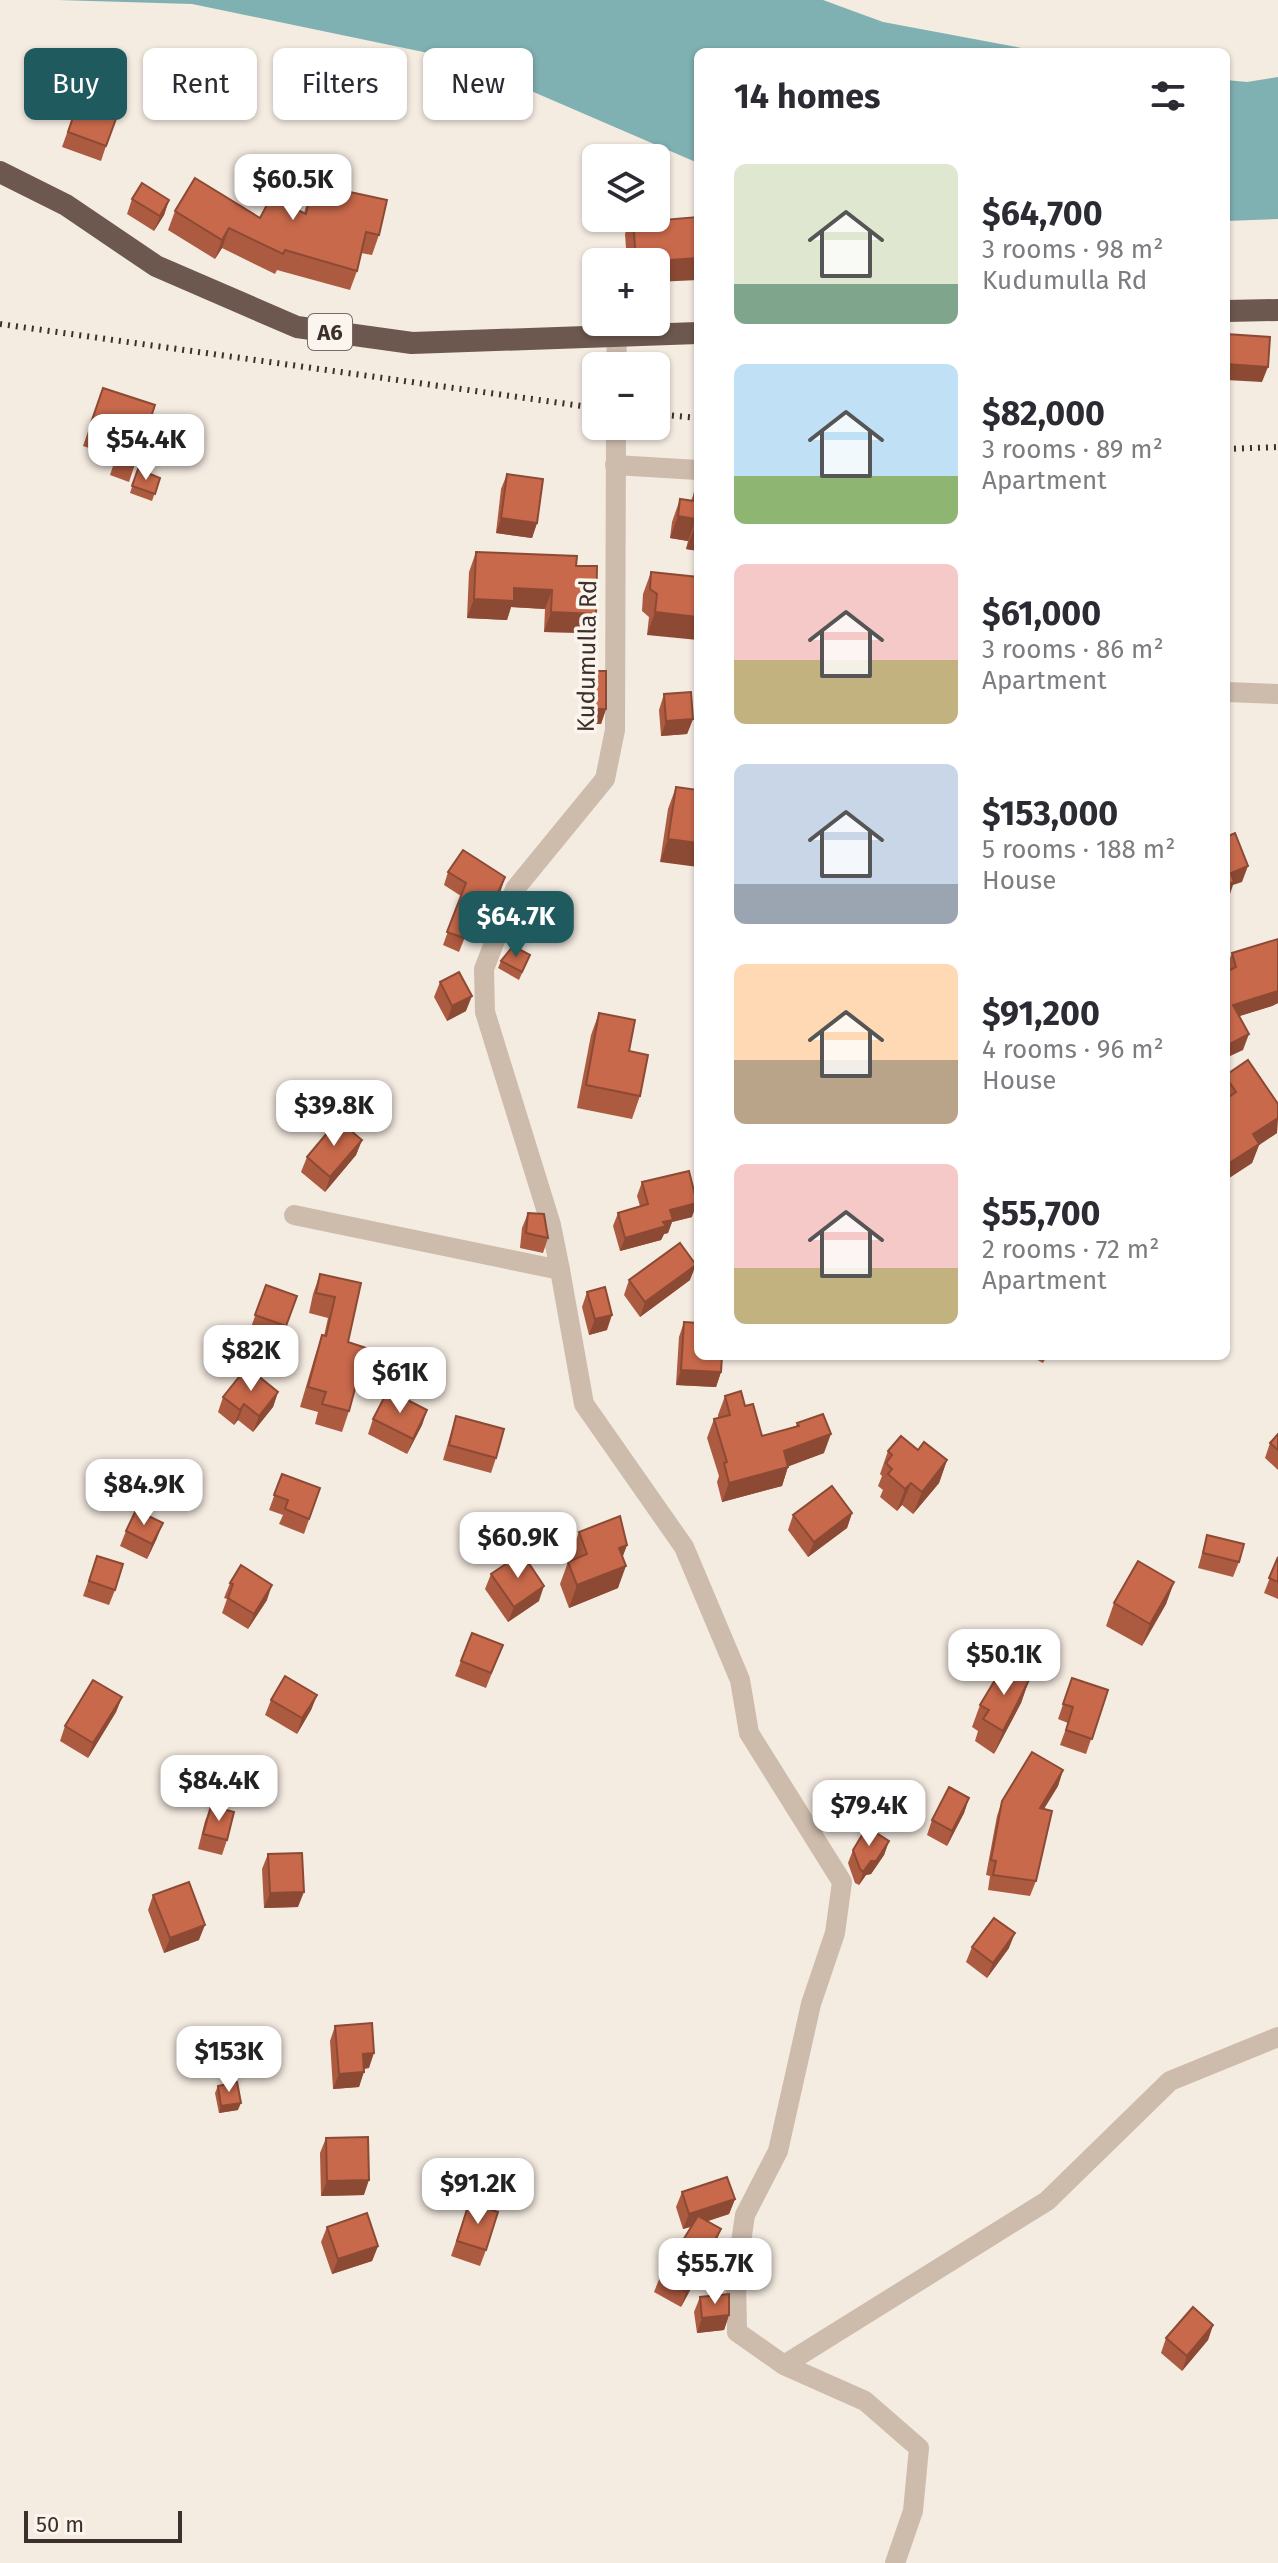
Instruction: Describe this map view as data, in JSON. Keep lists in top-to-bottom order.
{
  "streets": {
    "highway": ["A6"],
    "street": ["Kudumulla Rd"]
  },
  "scale_bar": "50 m",
  "page": {
    "chip": [
      "Buy",
      "Rent",
      "Filters",
      "New"
    ],
    "heading": "14 homes",
    "map_buttons": ["+", "−"],
    "list": [
      {
        "name": "$64,700",
        "note": "3 rooms · 98 m² · Kudumulla Rd"
      },
      {
        "name": "$82,000",
        "note": "3 rooms · 89 m² · Apartment"
      },
      {
        "name": "$61,000",
        "note": "3 rooms · 86 m² · Apartment"
      },
      {
        "name": "$153,000",
        "note": "5 rooms · 188 m² · House"
      },
      {
        "name": "$91,200",
        "note": "4 rooms · 96 m² · House"
      },
      {
        "name": "$55,700",
        "note": "2 rooms · 72 m² · Apartment"
      }
    ],
    "price": [
      "$60.5K",
      "$54.4K",
      "$64.7K",
      "$39.8K",
      "$82K",
      "$61K",
      "$84.9K",
      "$60.9K",
      "$50.1K",
      "$84.4K",
      "$79.4K",
      "$153K",
      "$91.2K",
      "$55.7K"
    ],
    "scale": "50 m"
  }
}
